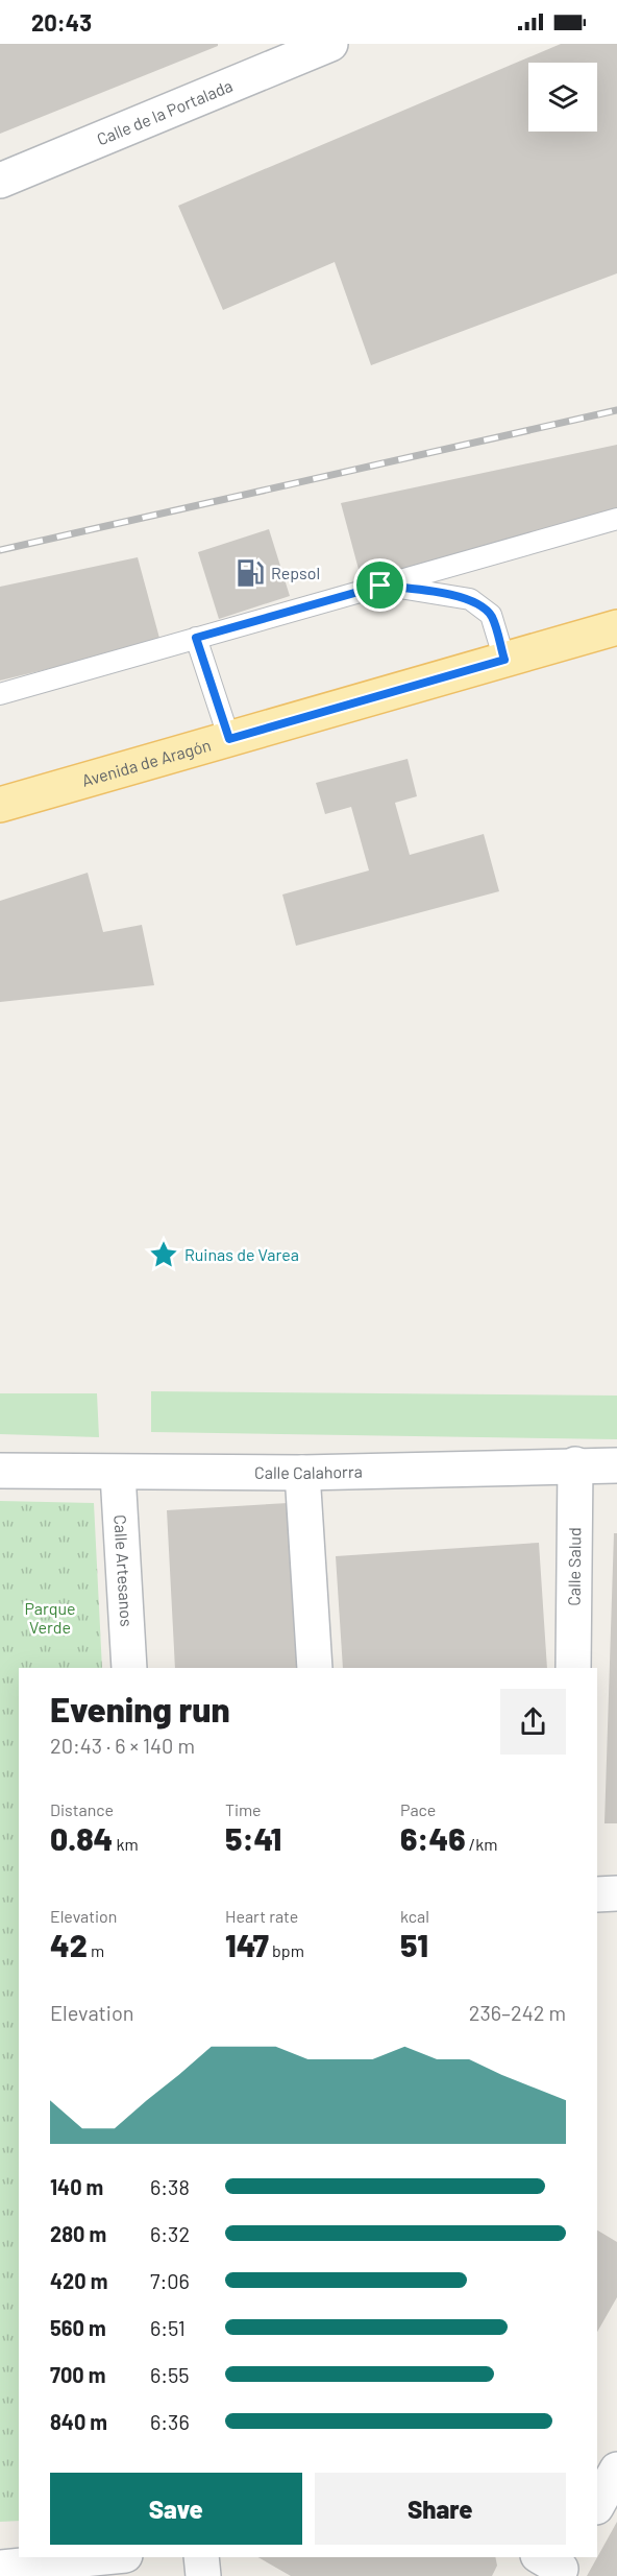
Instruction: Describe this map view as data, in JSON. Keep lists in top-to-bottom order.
{
  "streets": {
    "main road": ["Avenida de Aragón"],
    "street": [
      "Calle de la Portalada",
      "Calle Calahorra",
      "Calle Salud",
      "Calle Artesanos"
    ]
  },
  "crossings": [
    ["Calle Calahorra", "Calle Salud"],
    ["Calle Calahorra", "Calle Artesanos"]
  ],
  "parks": ["Parque Verde"],
  "places": {
    "fuel station": ["Repsol"],
    "place": ["Ruinas de Varea"]
  },
  "page": {
    "status": "20:43",
    "heading": ["Evening run", "20:43 · 6 × 140 m"],
    "stats": [
      ["Distance", "0.84 km"],
      ["Time", "5:41"],
      ["Pace", "6:46 /km"],
      ["Elevation", "42 m"],
      ["Heart rate", "147 bpm"],
      ["kcal", "51"]
    ],
    "chart": ["Elevation", "236–242 m"],
    "list": [
      {
        "name": "140 m",
        "note": "6:38"
      },
      {
        "name": "280 m",
        "note": "6:32"
      },
      {
        "name": "420 m",
        "note": "7:06"
      },
      {
        "name": "560 m",
        "note": "6:51"
      },
      {
        "name": "700 m",
        "note": "6:55"
      },
      {
        "name": "840 m",
        "note": "6:36"
      }
    ],
    "buttons": ["Save", "Share"]
  }
}
